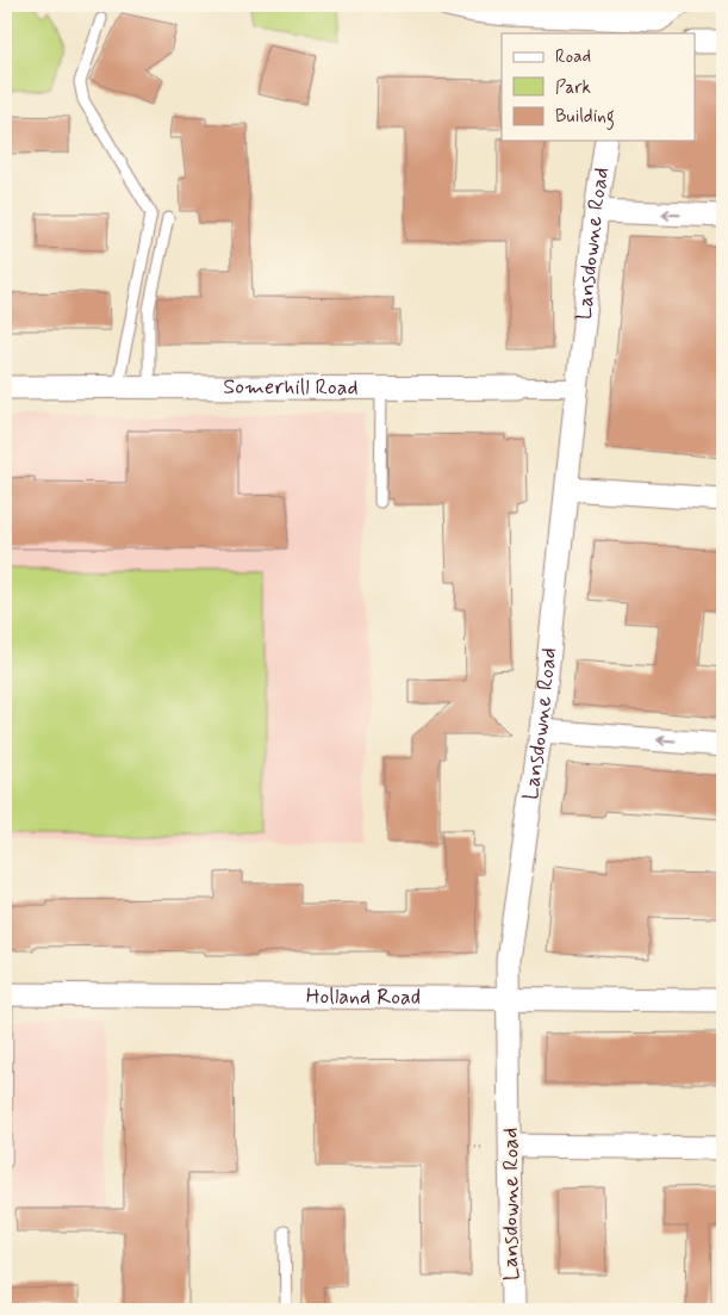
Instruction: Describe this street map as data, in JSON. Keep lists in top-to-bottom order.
{
  "streets": {
    "street": ["Lansdowne Road", "Somerhill Road", "Holland Road"]
  },
  "crossings": [
    ["Lansdowne Road", "Somerhill Road"],
    ["Lansdowne Road", "Holland Road"]
  ],
  "legend": ["Road", "Park", "Building"]
}
